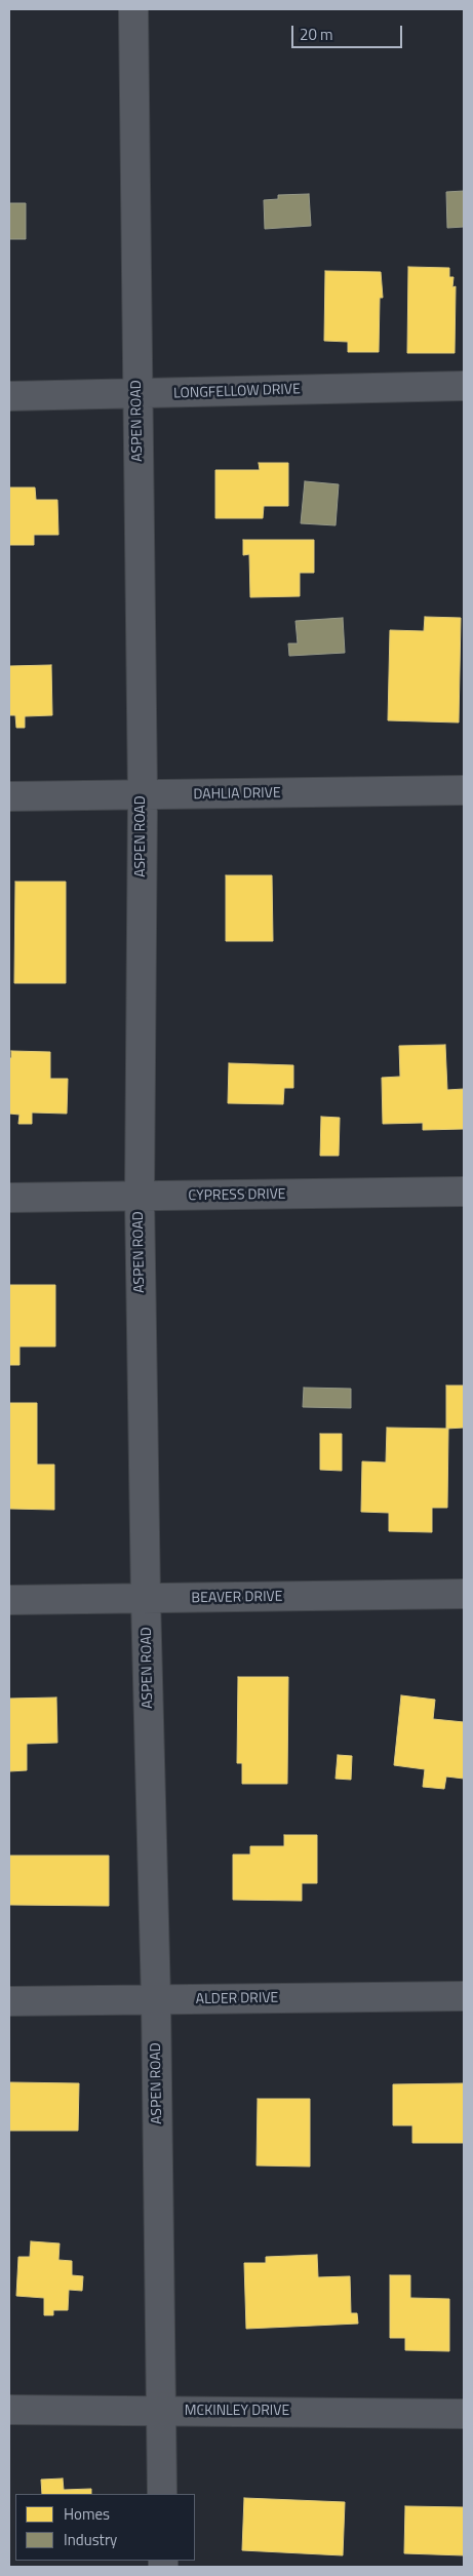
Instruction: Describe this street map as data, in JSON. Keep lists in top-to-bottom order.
{
  "streets": {
    "street": [
      "LONGFELLOW DRIVE",
      "ASPEN ROAD",
      "DAHLIA DRIVE",
      "CYPRESS DRIVE",
      "BEAVER DRIVE",
      "ALDER DRIVE",
      "MCKINLEY DRIVE"
    ]
  },
  "crossings": [
    ["LONGFELLOW DRIVE", "ASPEN ROAD"],
    ["ASPEN ROAD", "DAHLIA DRIVE"],
    ["ASPEN ROAD", "CYPRESS DRIVE"],
    ["ASPEN ROAD", "BEAVER DRIVE"],
    ["ASPEN ROAD", "ALDER DRIVE"],
    ["ASPEN ROAD", "MCKINLEY DRIVE"]
  ],
  "legend": ["Homes", "Industry"],
  "scale_bar": "20 m"
}
